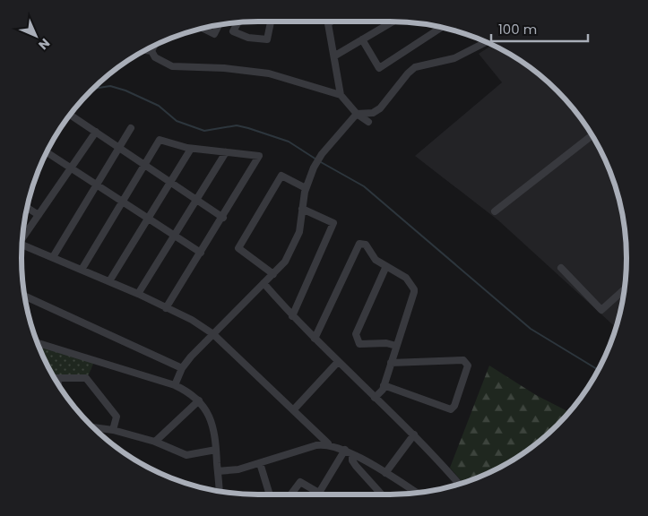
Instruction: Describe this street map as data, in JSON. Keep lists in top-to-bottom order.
{
  "scale_bar": "100 m",
  "north": "bottom right"
}
